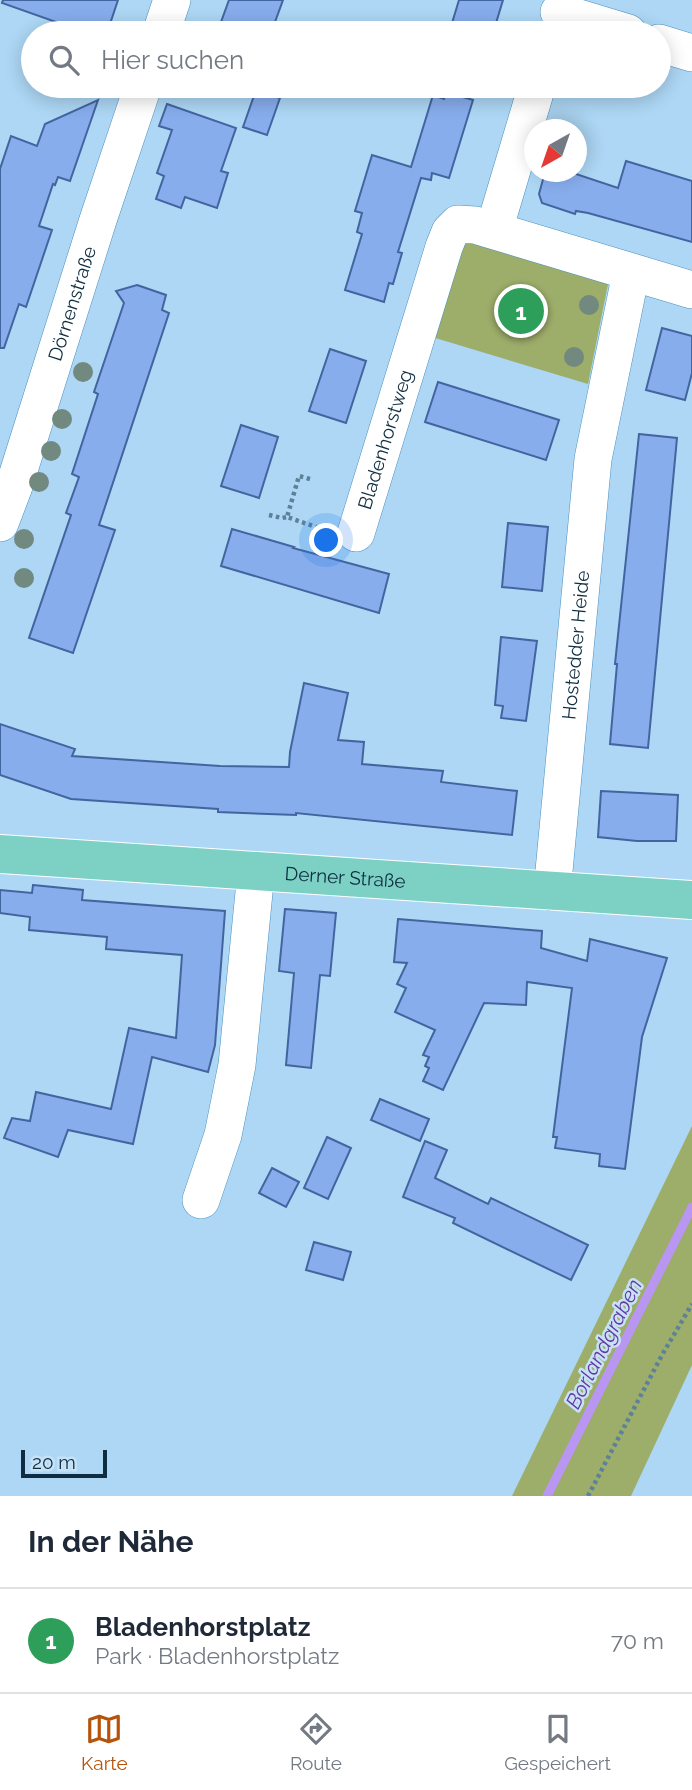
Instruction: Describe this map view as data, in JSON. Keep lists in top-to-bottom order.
{
  "streets": {
    "main road": ["Derner Straße"],
    "street": ["Dörnenstraße", "Bladenhorstweg", "Hostedder Heide"]
  },
  "crossings": [
    ["Hostedder Heide", "Derner Straße"]
  ],
  "water": ["Borlandgraben"],
  "scale_bar": "20 m",
  "north": "bottom left",
  "page": {
    "search": "Hier suchen",
    "pins": "1",
    "scale": "20 m",
    "heading": "In der Nähe",
    "list": [
      {
        "mark": "1",
        "name": "Bladenhorstplatz",
        "note": "Park · Bladenhorstplatz",
        "value": "70 m"
      }
    ],
    "nav": ["Karte", "Route", "Gespeichert"]
  }
}
